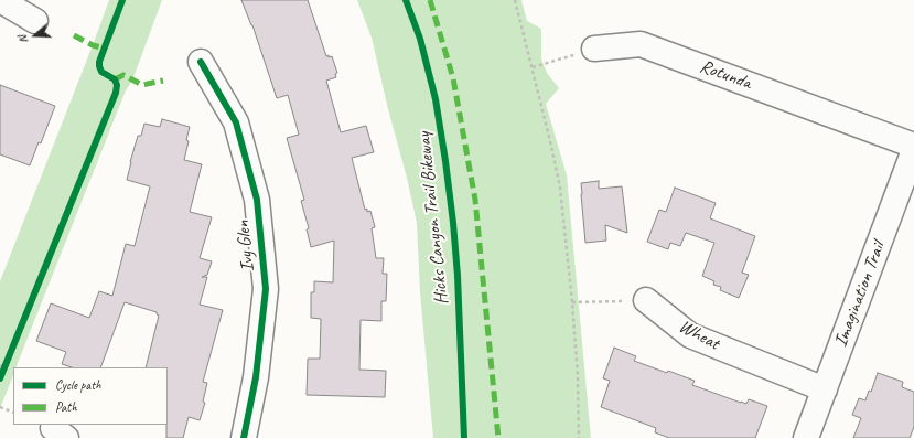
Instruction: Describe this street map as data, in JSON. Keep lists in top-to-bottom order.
{
  "streets": {
    "street": [
      "Rotunda",
      "Ivy Glen",
      "Imagination Trail",
      "Wheat"
    ],
    "cycle path": ["Hicks Canyon Trail Bikeway"]
  },
  "crossings": [
    ["Imagination Trail", "Wheat"]
  ],
  "legend": ["Cycle path", "Path"],
  "north": "left"
}
